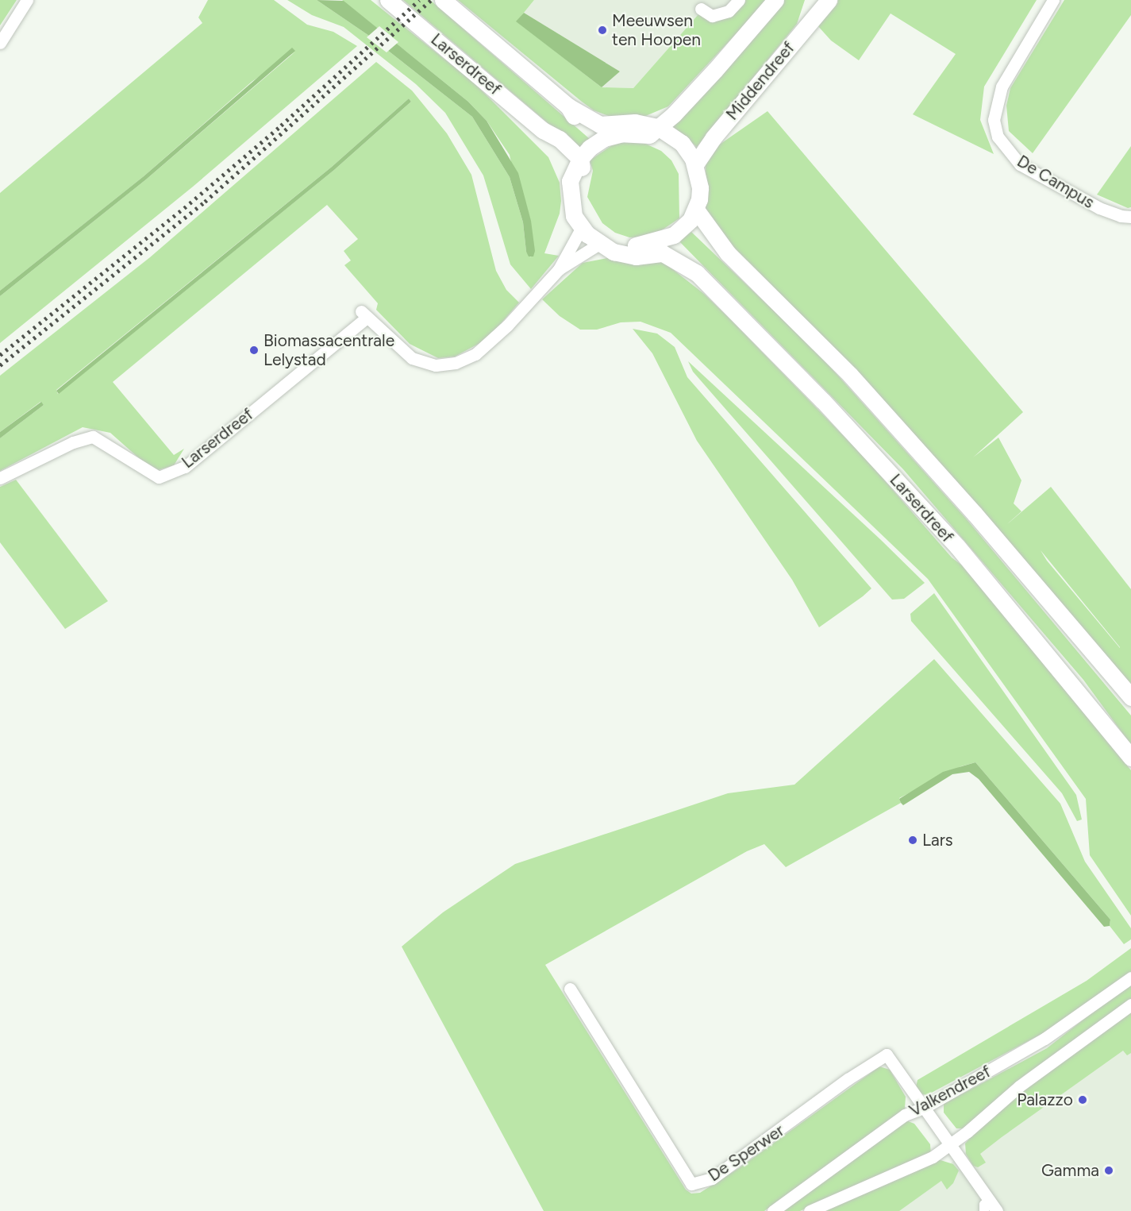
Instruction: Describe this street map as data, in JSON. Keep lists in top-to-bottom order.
{
  "streets": {
    "main road": ["Larserdreef", "Middendreef"],
    "street": ["De Campus", "Valkendreef", "De Sperwer"]
  },
  "crossings": [
    ["Valkendreef", "De Sperwer"]
  ],
  "places": [
    "Meeuwsen ten Hoopen",
    "Biomassacentrale Lelystad",
    "Lars",
    "Palazzo",
    "Gamma"
  ]
}
